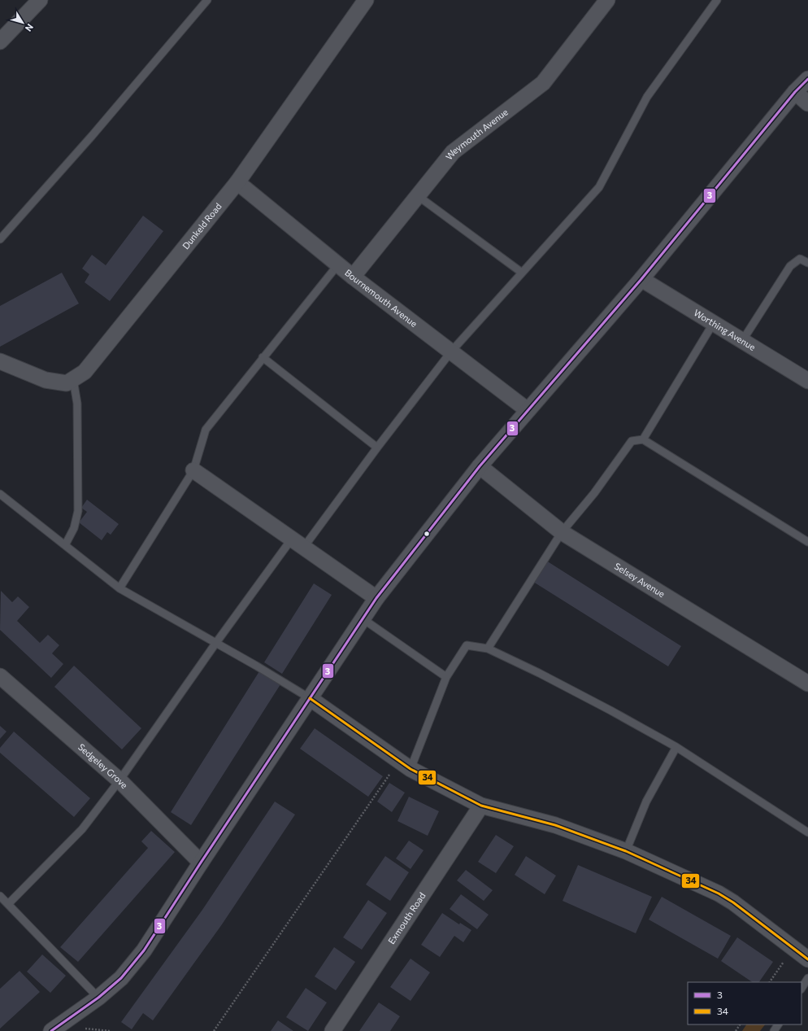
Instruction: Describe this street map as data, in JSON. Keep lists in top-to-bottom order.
{
  "streets": {
    "street": [
      "Weymouth Avenue",
      "Dunkeld Road",
      "Bournemouth Avenue",
      "Worthing Avenue",
      "Selsey Avenue",
      "Sedgeley Grove",
      "Exmouth Road"
    ]
  },
  "crossings": [
    ["Weymouth Avenue", "Bournemouth Avenue"],
    ["Dunkeld Road", "Bournemouth Avenue"]
  ],
  "lines": ["transit line 3", "transit line 34"],
  "legend": ["3", "34"],
  "north": "bottom right"
}
